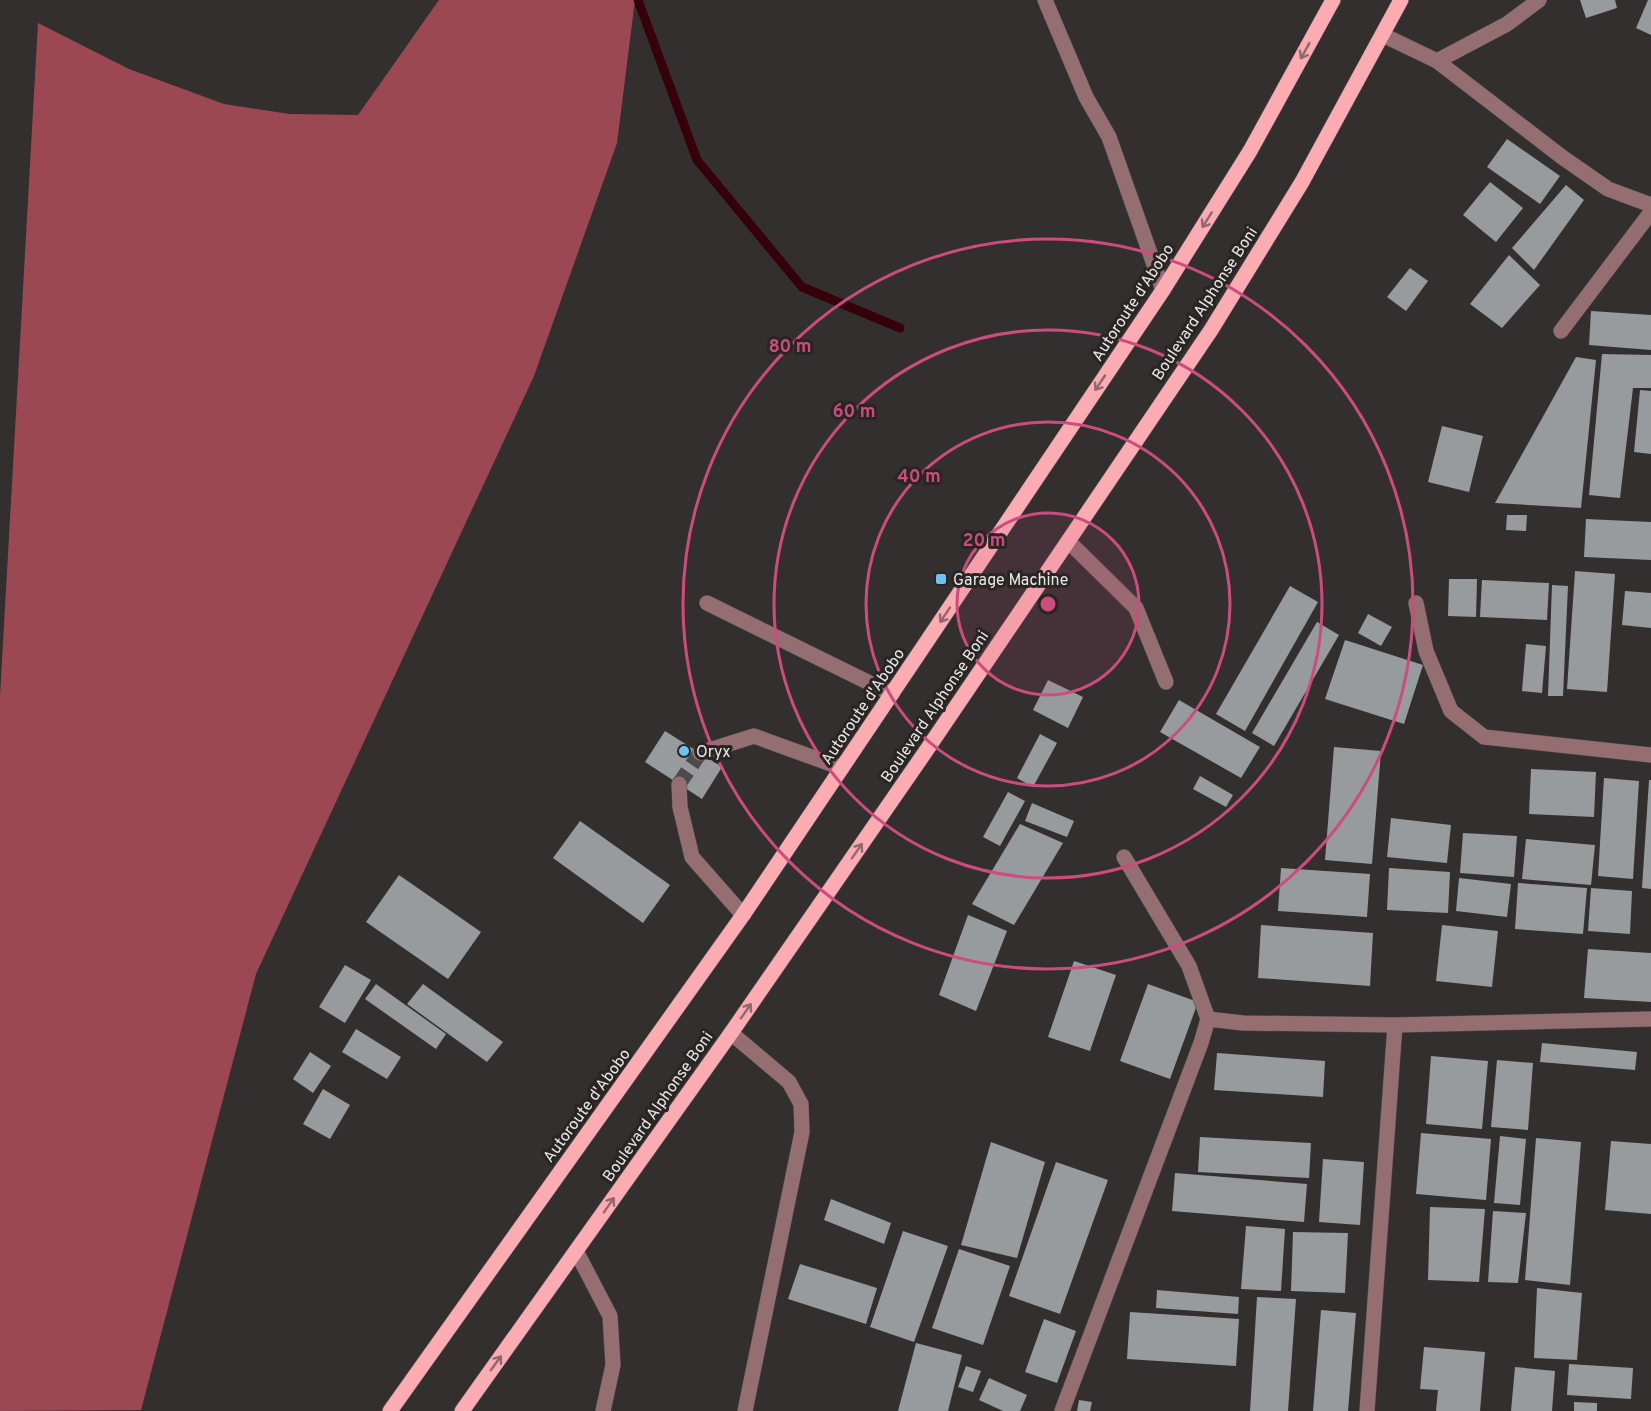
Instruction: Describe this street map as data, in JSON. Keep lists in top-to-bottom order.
{
  "streets": {
    "main road": ["Autoroute d'Abobo", "Boulevard Alphonse Boni"]
  },
  "one_way": ["Autoroute d'Abobo", "Boulevard Alphonse Boni"],
  "places": {
    "transit": ["Garage Machine"],
    "other": ["Oryx"]
  },
  "rings": [
    "80 m",
    "60 m",
    "40 m",
    "20 m"
  ]
}
